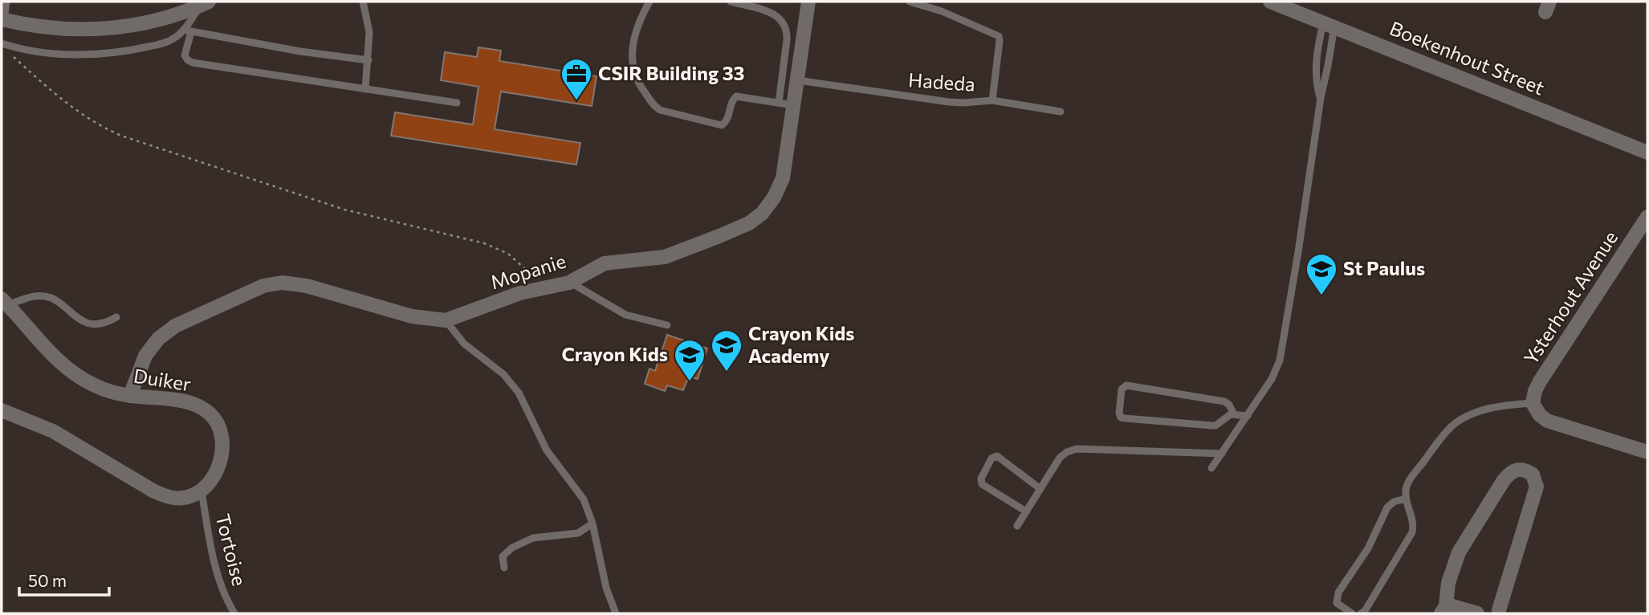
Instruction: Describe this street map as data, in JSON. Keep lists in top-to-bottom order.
{
  "streets": {
    "street": [
      "Boekenhout Street",
      "Mopanie",
      "Ysterhout Avenue",
      "Duiker"
    ],
    "lane": ["Hadeda", "Tortoise"]
  },
  "crossings": [
    ["Hadeda", "Mopanie"],
    ["Mopanie", "Duiker"],
    ["Duiker", "Tortoise"]
  ],
  "places": {
    "office": ["CSIR Building 33"],
    "school or university": ["St Paulus", "Crayon Kids Academy", "Crayon Kids"]
  },
  "scale_bar": "50 m"
}
